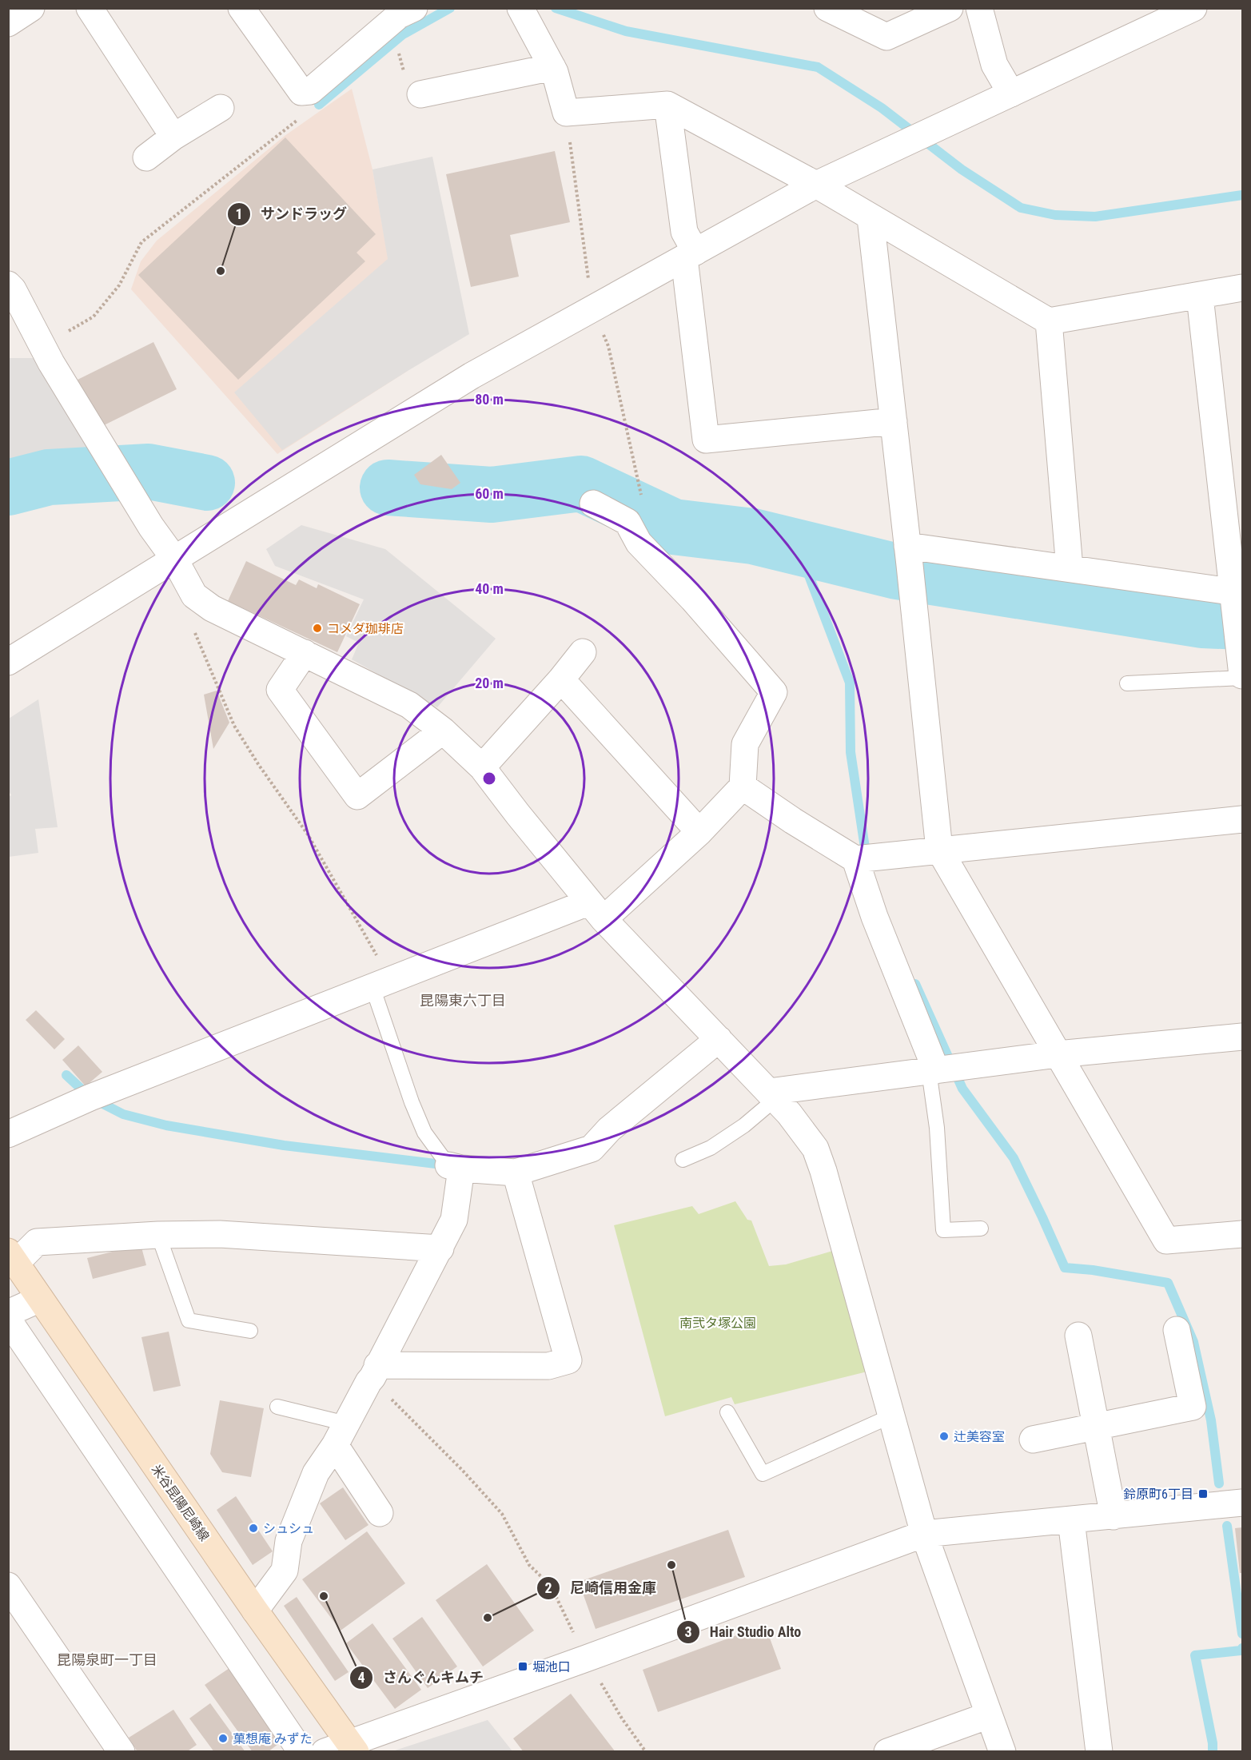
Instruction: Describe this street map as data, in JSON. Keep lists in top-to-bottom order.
{
  "streets": {
    "main road": ["米谷昆陽尼崎線"]
  },
  "districts": ["昆陽東六丁目", "昆陽泉町一丁目"],
  "parks": ["南弐タ塚公園"],
  "places": {
    "other": [
      "サンドラッグ",
      "コメダ珈琲店",
      "辻美容室",
      "シュシュ",
      "Hair Studio Alto",
      "さんぐんキムチ",
      "尼崎信用金庫",
      "菓想庵 みずた"
    ],
    "transit": ["鈴原町6丁目", "堀池口"]
  },
  "rings": [
    "80 m",
    "60 m",
    "40 m",
    "20 m"
  ]
}
